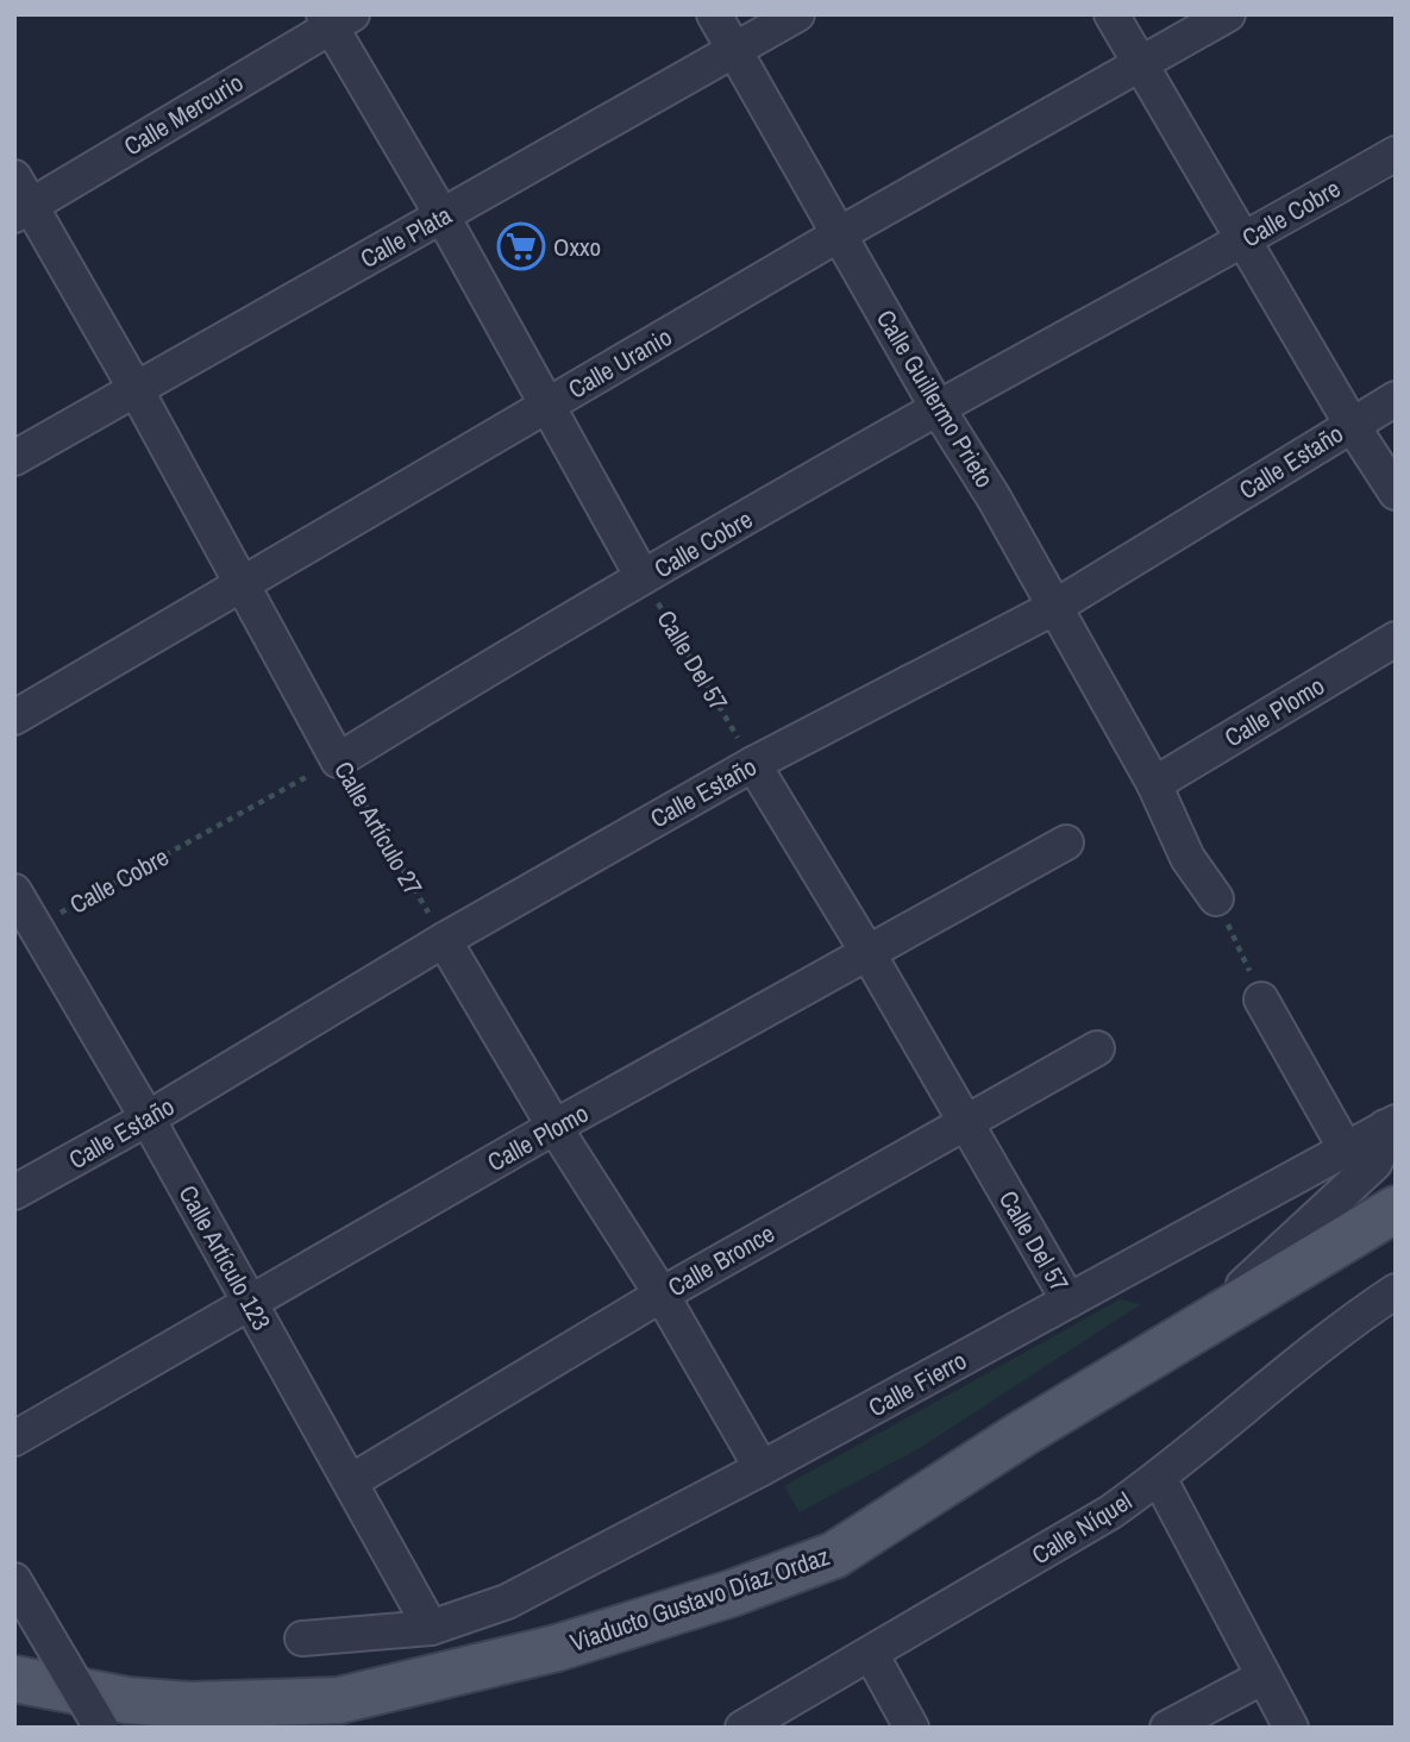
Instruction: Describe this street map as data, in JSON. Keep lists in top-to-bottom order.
{
  "streets": {
    "main road": ["Viaducto Gustavo Díaz Ordaz"],
    "street": [
      "Calle Mercurio",
      "Calle Cobre",
      "Calle Plata",
      "Calle Uranio",
      "Calle Guillermo Prieto",
      "Calle Estaño",
      "Calle Del 57",
      "Calle Plomo",
      "Calle Artículo 27",
      "Calle Artículo 123",
      "Calle Bronce",
      "Calle Fierro",
      "Calle Níquel"
    ]
  },
  "crossings": [
    ["Calle Mercurio", "Calle Artículo 27"],
    ["Calle Cobre", "Calle Guillermo Prieto"],
    ["Calle Cobre", "Calle Del 57"],
    ["Calle Cobre", "Calle Artículo 27"],
    ["Calle Cobre", "Calle Artículo 123"],
    ["Calle Plata", "Calle Guillermo Prieto"],
    ["Calle Plata", "Calle Artículo 27"],
    ["Calle Uranio", "Calle Guillermo Prieto"],
    ["Calle Uranio", "Calle Artículo 27"],
    ["Calle Guillermo Prieto", "Calle Estaño"],
    ["Calle Guillermo Prieto", "Calle Plomo"],
    ["Calle Estaño", "Calle Del 57"],
    ["Calle Estaño", "Calle Artículo 27"],
    ["Calle Estaño", "Calle Artículo 123"],
    ["Calle Del 57", "Calle Plomo"],
    ["Calle Del 57", "Calle Bronce"],
    ["Calle Del 57", "Calle Fierro"],
    ["Calle Plomo", "Calle Artículo 123"],
    ["Calle Artículo 123", "Calle Bronce"],
    ["Calle Artículo 123", "Calle Fierro"]
  ],
  "places": {
    "supermarket": ["Oxxo"]
  }
}
